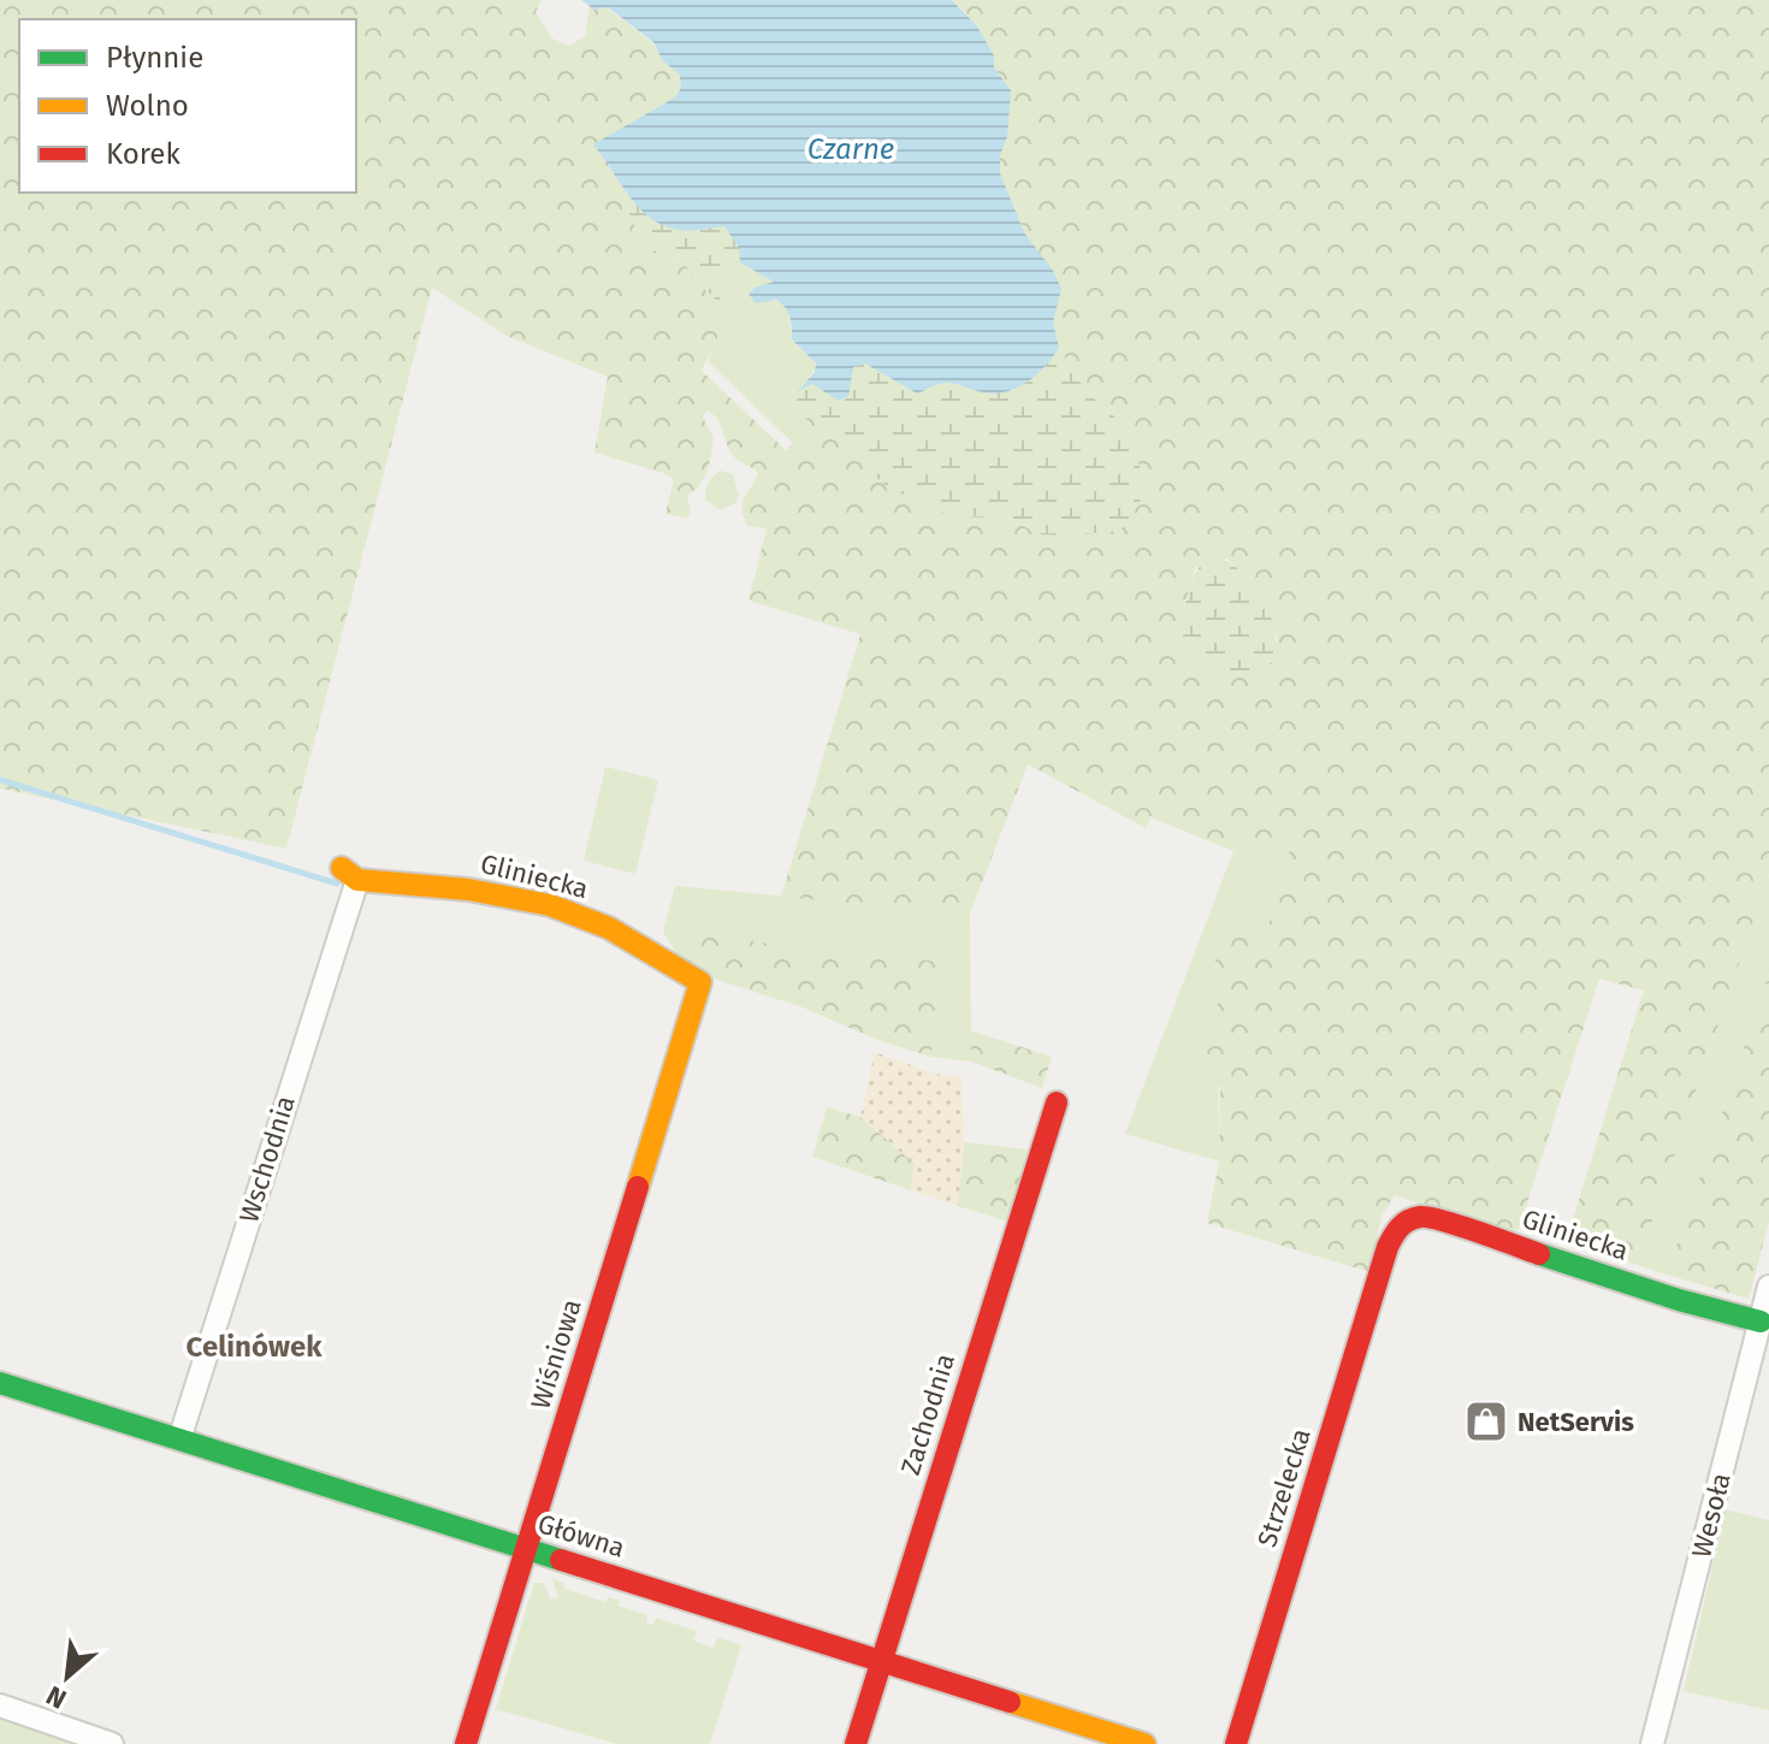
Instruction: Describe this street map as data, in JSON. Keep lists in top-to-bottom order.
{
  "streets": {
    "street": [
      "Gliniecka",
      "Wschodnia",
      "Wiśniowa",
      "Zachodnia",
      "Strzelecka",
      "Wesoła",
      "Główna"
    ]
  },
  "crossings": [
    ["Gliniecka", "Wschodnia"],
    ["Gliniecka", "Wiśniowa"],
    ["Gliniecka", "Strzelecka"],
    ["Gliniecka", "Wesoła"],
    ["Wschodnia", "Główna"],
    ["Wiśniowa", "Główna"],
    ["Zachodnia", "Główna"]
  ],
  "districts": ["Celinówek"],
  "water": ["Czarne"],
  "places": {
    "shop": ["NetServis"]
  },
  "legend": ["Płynnie", "Wolno", "Korek"],
  "north": "bottom left"
}
